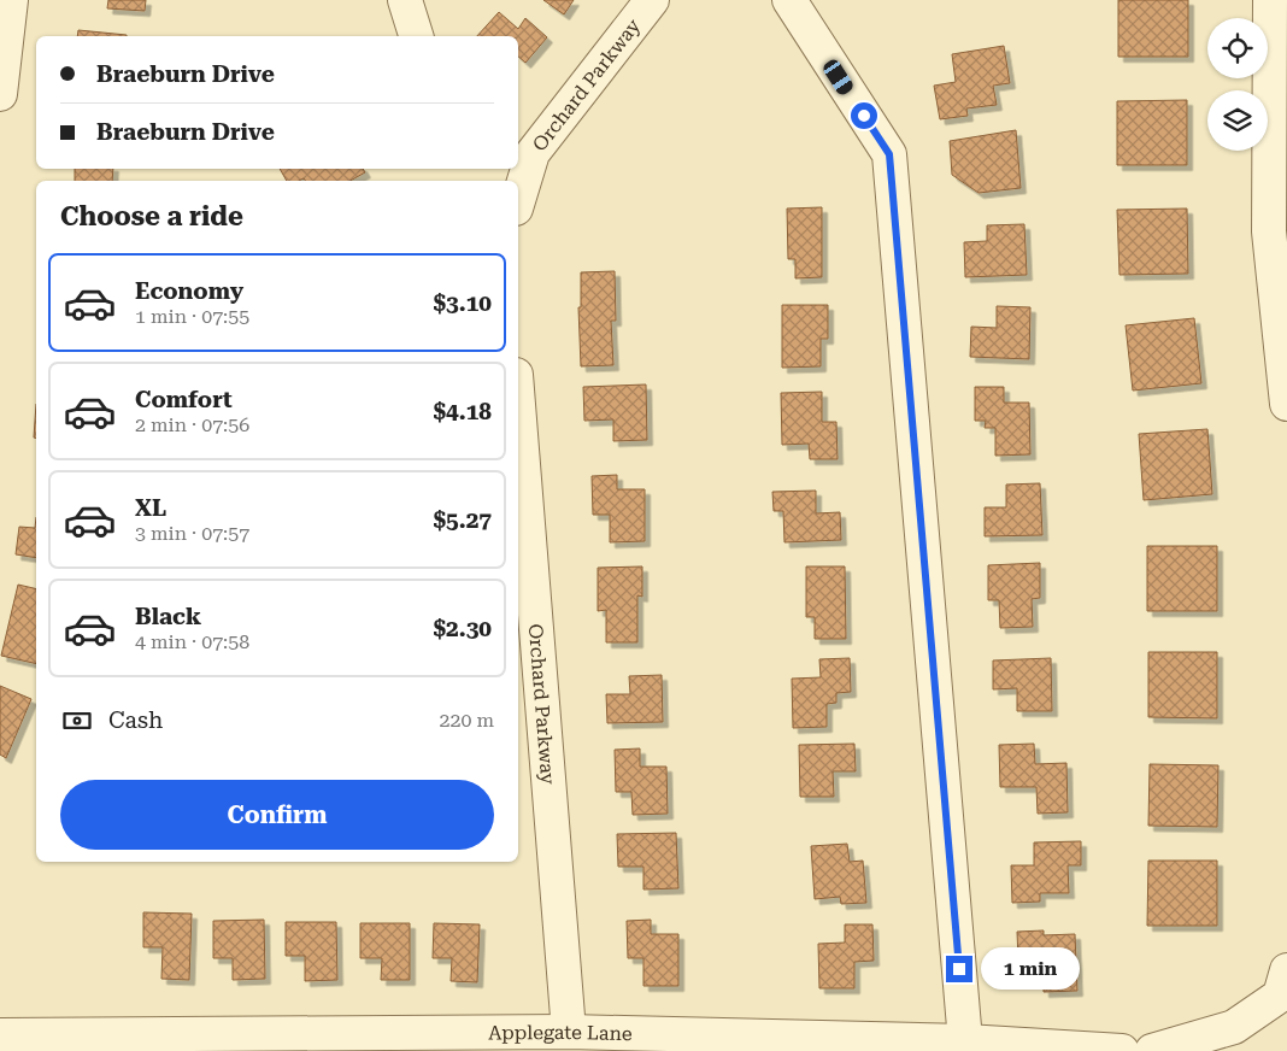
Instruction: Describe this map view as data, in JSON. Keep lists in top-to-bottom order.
{
  "streets": {
    "street": ["Orchard Parkway", "Applegate Lane"]
  },
  "crossings": [
    ["Orchard Parkway", "Applegate Lane"]
  ],
  "page": {
    "banner": ["Braeburn Drive", "Braeburn Drive"],
    "heading": "Choose a ride",
    "list": [
      {
        "name": "Economy",
        "note": "1 min · 07:55",
        "value": "$3.10"
      },
      {
        "name": "Comfort",
        "note": "2 min · 07:56",
        "value": "$4.18"
      },
      {
        "name": "XL",
        "note": "3 min · 07:57",
        "value": "$5.27"
      },
      {
        "name": "Black",
        "note": "4 min · 07:58",
        "value": "$2.30"
      }
    ],
    "pay": ["Cash", "220 m"],
    "buttons": "Confirm",
    "bubble": "1 min"
  }
}
